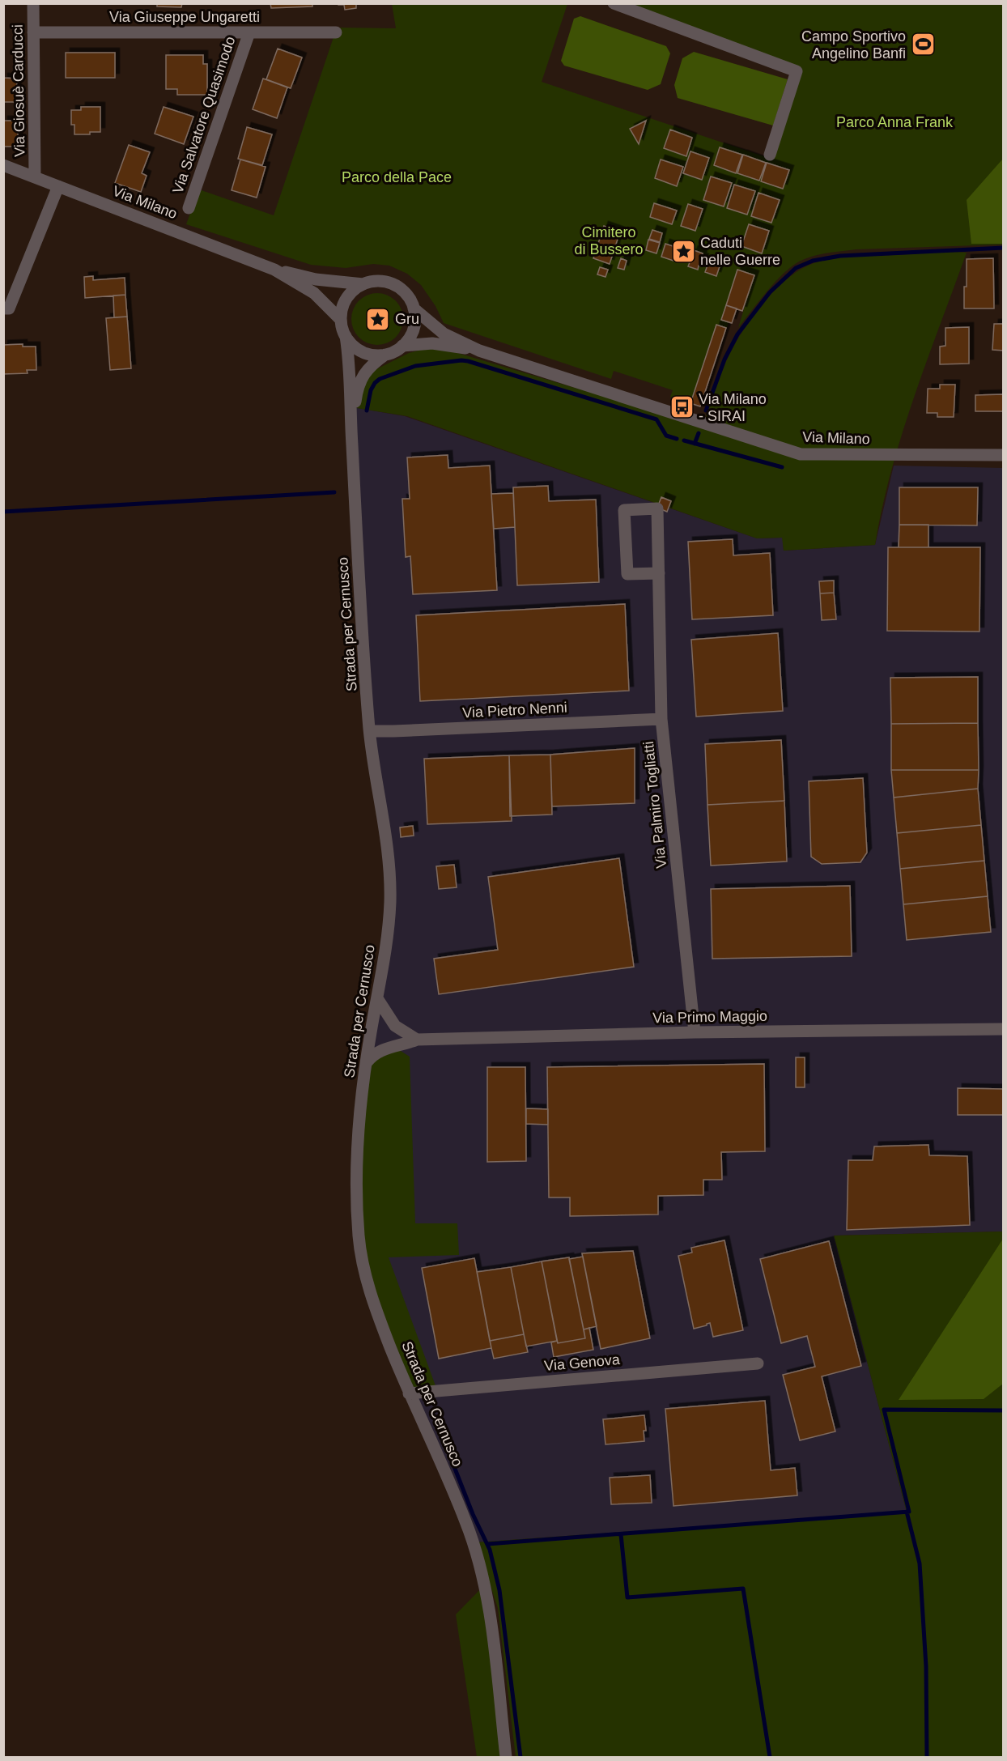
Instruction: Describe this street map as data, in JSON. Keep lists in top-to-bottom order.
{
  "streets": {
    "street": [
      "Via Giuseppe Ungaretti",
      "Via Giosuè Carducci",
      "Via Salvatore Quasimodo",
      "Via Milano",
      "Strada per Cernusco",
      "Via Pietro Nenni",
      "Via Palmiro Togliatti",
      "Via Primo Maggio",
      "Via Genova"
    ]
  },
  "crossings": [
    ["Via Giuseppe Ungaretti", "Via Giosuè Carducci"],
    ["Via Giuseppe Ungaretti", "Via Salvatore Quasimodo"],
    ["Via Giosuè Carducci", "Via Milano"],
    ["Via Milano", "Strada per Cernusco"],
    ["Strada per Cernusco", "Via Pietro Nenni"],
    ["Strada per Cernusco", "Via Primo Maggio"],
    ["Strada per Cernusco", "Via Genova"],
    ["Via Pietro Nenni", "Via Palmiro Togliatti"],
    ["Via Palmiro Togliatti", "Via Primo Maggio"]
  ],
  "parks": ["Parco Anna Frank", "Parco della Pace", "Cimitero di Bussero"],
  "places": {
    "sports": ["Campo Sportivo Angelino Banfi"],
    "place": ["Caduti nelle Guerre", "Gru"],
    "bus stop": ["Via Milano - SIRAI"]
  }
}
